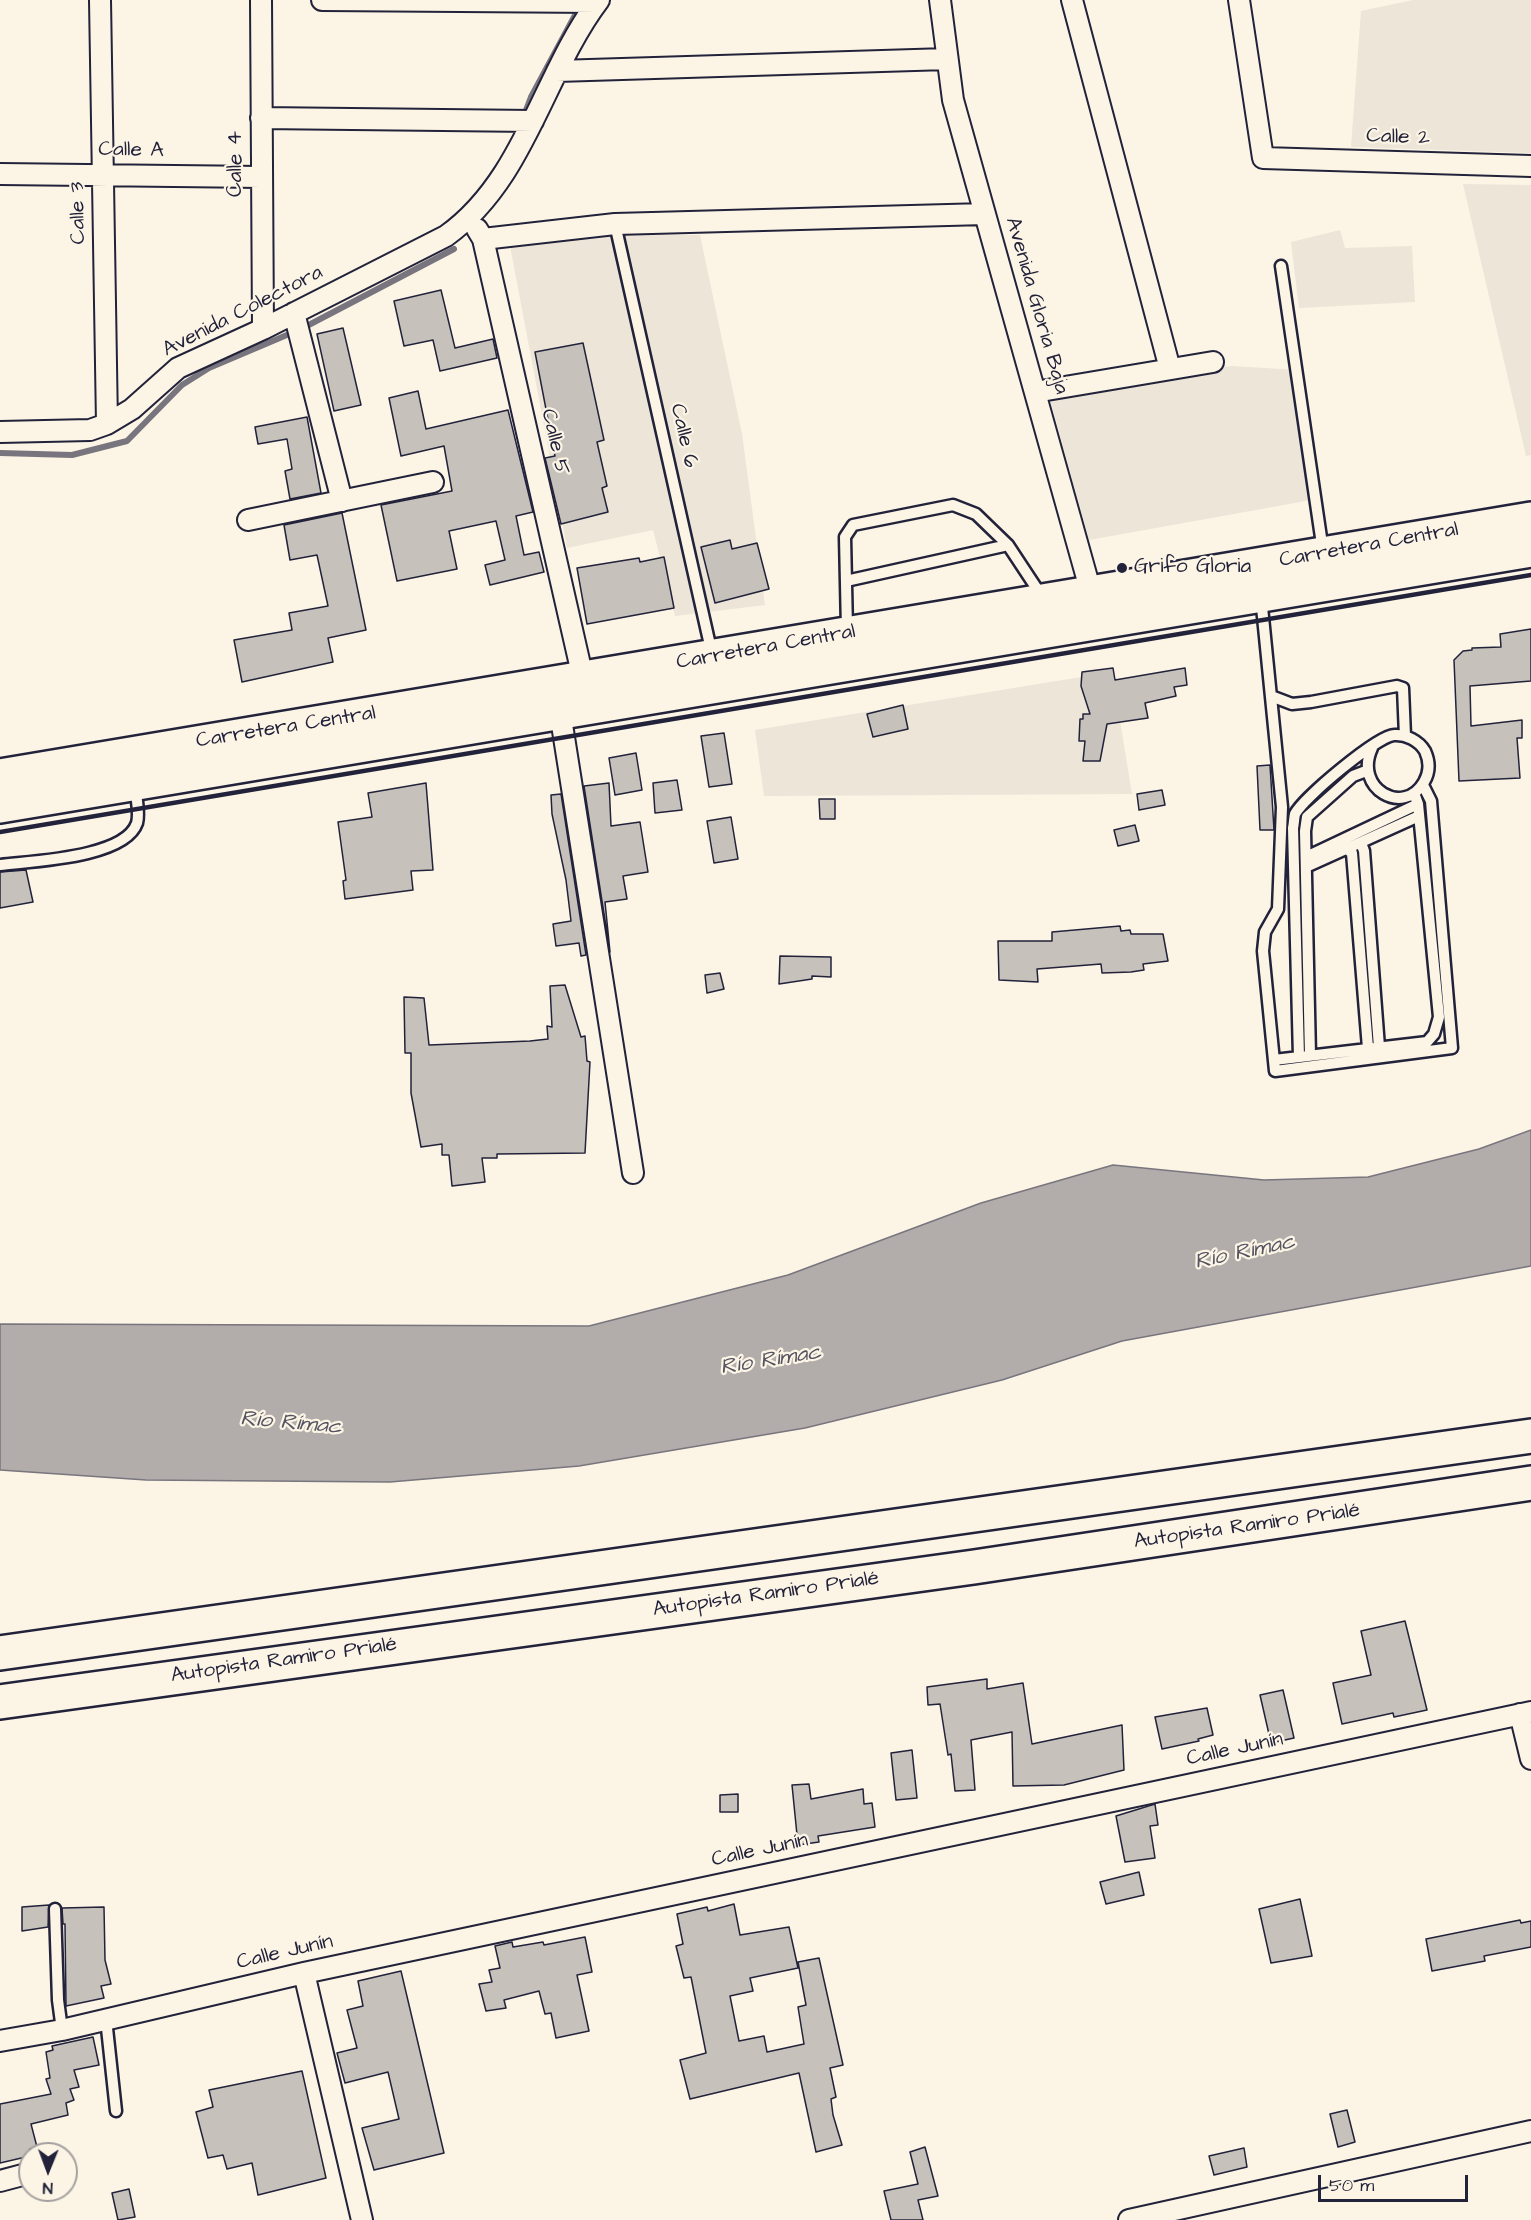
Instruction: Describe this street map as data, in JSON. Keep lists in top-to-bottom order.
{
  "streets": {
    "highway": ["Carretera Central", "Autopista Ramiro Prialé"],
    "street": [
      "Calle 2",
      "Calle A",
      "Calle 4",
      "Calle 3",
      "Avenida Gloria Baja",
      "Avenida Colectora",
      "Calle 5",
      "Calle Junín"
    ],
    "lane": ["Calle 6"]
  },
  "crossings": [
    ["Calle A", "Calle 4"],
    ["Calle A", "Calle 3"],
    ["Calle 4", "Avenida Colectora"],
    ["Calle 3", "Avenida Colectora"],
    ["Avenida Gloria Baja", "Carretera Central"],
    ["Avenida Colectora", "Calle 5"],
    ["Calle 6", "Carretera Central"],
    ["Calle 5", "Carretera Central"]
  ],
  "water": ["Río Rímac"],
  "places": ["Grifo Gloria"],
  "scale_bar": "50 m",
  "north": "bottom"
}
